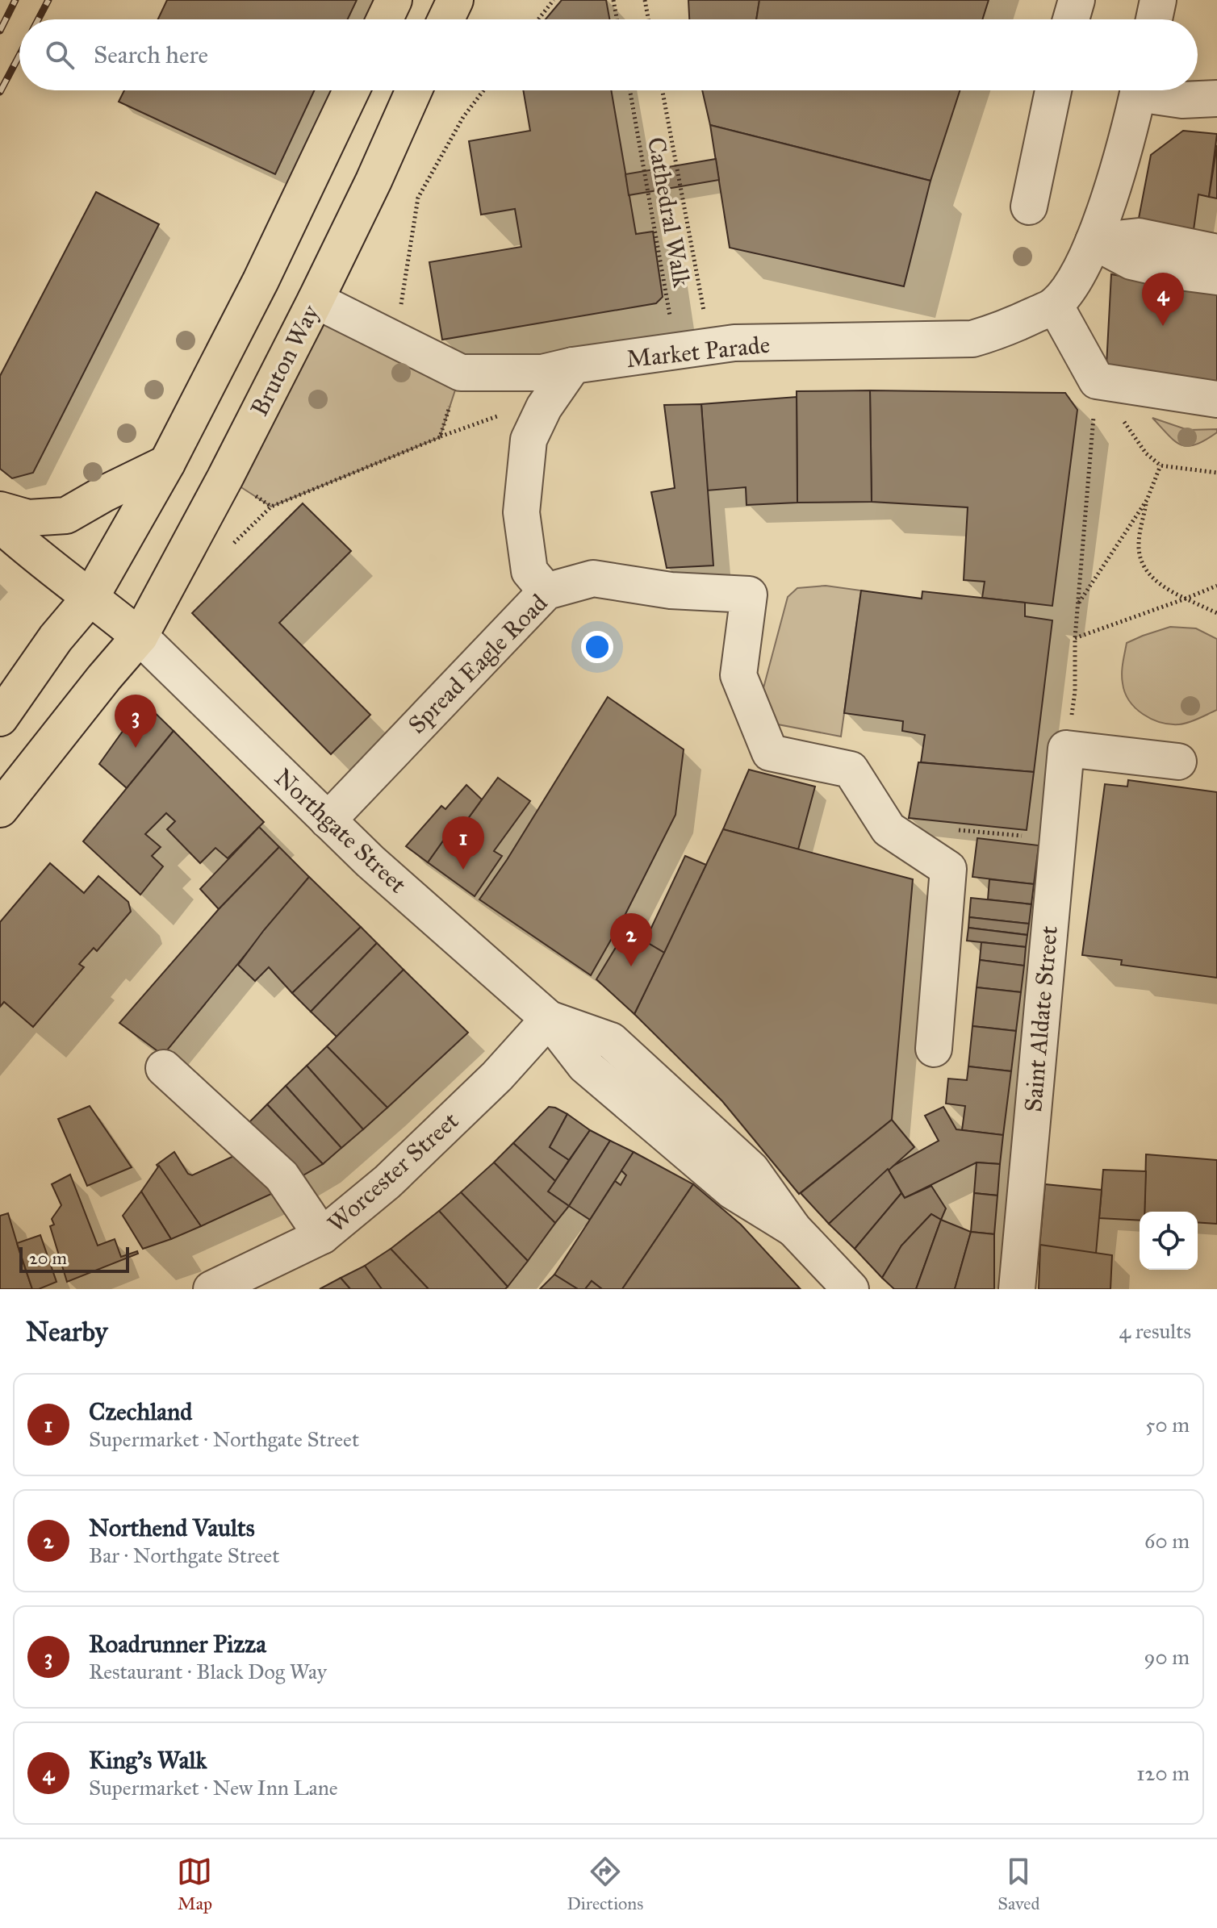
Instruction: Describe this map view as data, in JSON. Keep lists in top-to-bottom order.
{
  "streets": {
    "main road": ["Bruton Way"],
    "street": [
      "Market Parade",
      "Spread Eagle Road",
      "Northgate Street",
      "Saint Aldate Street",
      "Worcester Street"
    ],
    "path": ["Cathedral Walk"]
  },
  "crossings": [
    ["Cathedral Walk", "Market Parade"],
    ["Market Parade", "Bruton Way"],
    ["Bruton Way", "Northgate Street"],
    ["Spread Eagle Road", "Northgate Street"],
    ["Northgate Street", "Worcester Street"]
  ],
  "scale_bar": "20 m",
  "page": {
    "search": "Search here",
    "pins": [
      "4",
      "3",
      "1",
      "2"
    ],
    "scale": "20 m",
    "heading": ["Nearby", "4 results"],
    "list": [
      {
        "mark": "1",
        "name": "Czechland",
        "note": "Supermarket · Northgate Street",
        "value": "50 m"
      },
      {
        "mark": "2",
        "name": "Northend Vaults",
        "note": "Bar · Northgate Street",
        "value": "60 m"
      },
      {
        "mark": "3",
        "name": "Roadrunner Pizza",
        "note": "Restaurant · Black Dog Way",
        "value": "90 m"
      },
      {
        "mark": "4",
        "name": "King's Walk",
        "note": "Supermarket · New Inn Lane",
        "value": "120 m"
      }
    ],
    "nav": ["Map", "Directions", "Saved"]
  }
}
